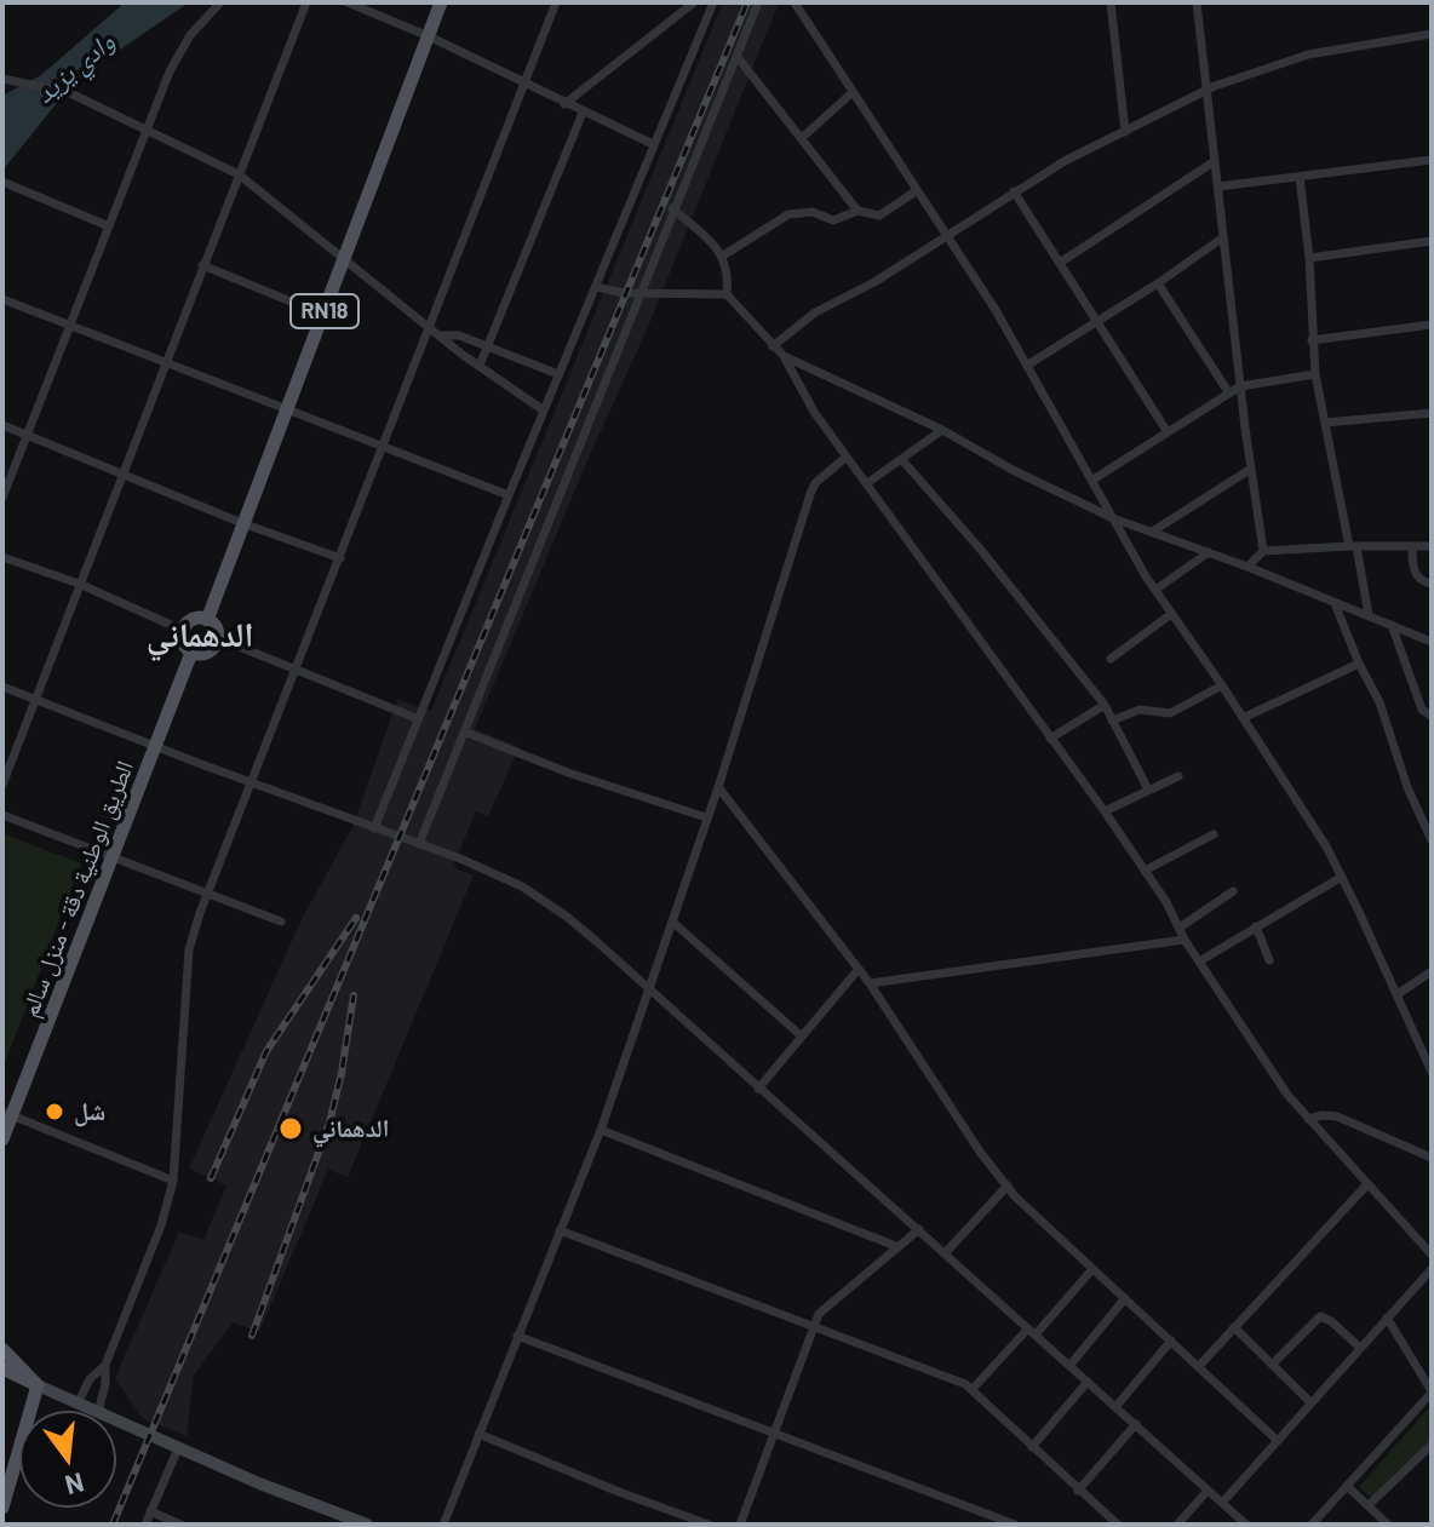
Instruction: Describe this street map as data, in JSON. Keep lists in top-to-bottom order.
{
  "streets": {
    "main road": ["RN18", "الطريق الوطنية دقة - منزل سالم"]
  },
  "crossings": [
    ["RN18", "الطريق الوطنية دقة - منزل سالم"]
  ],
  "districts": ["الدهماني"],
  "water": ["وادي يزيد"],
  "places": ["شل", "الدهماني"],
  "north": "bottom"
}
